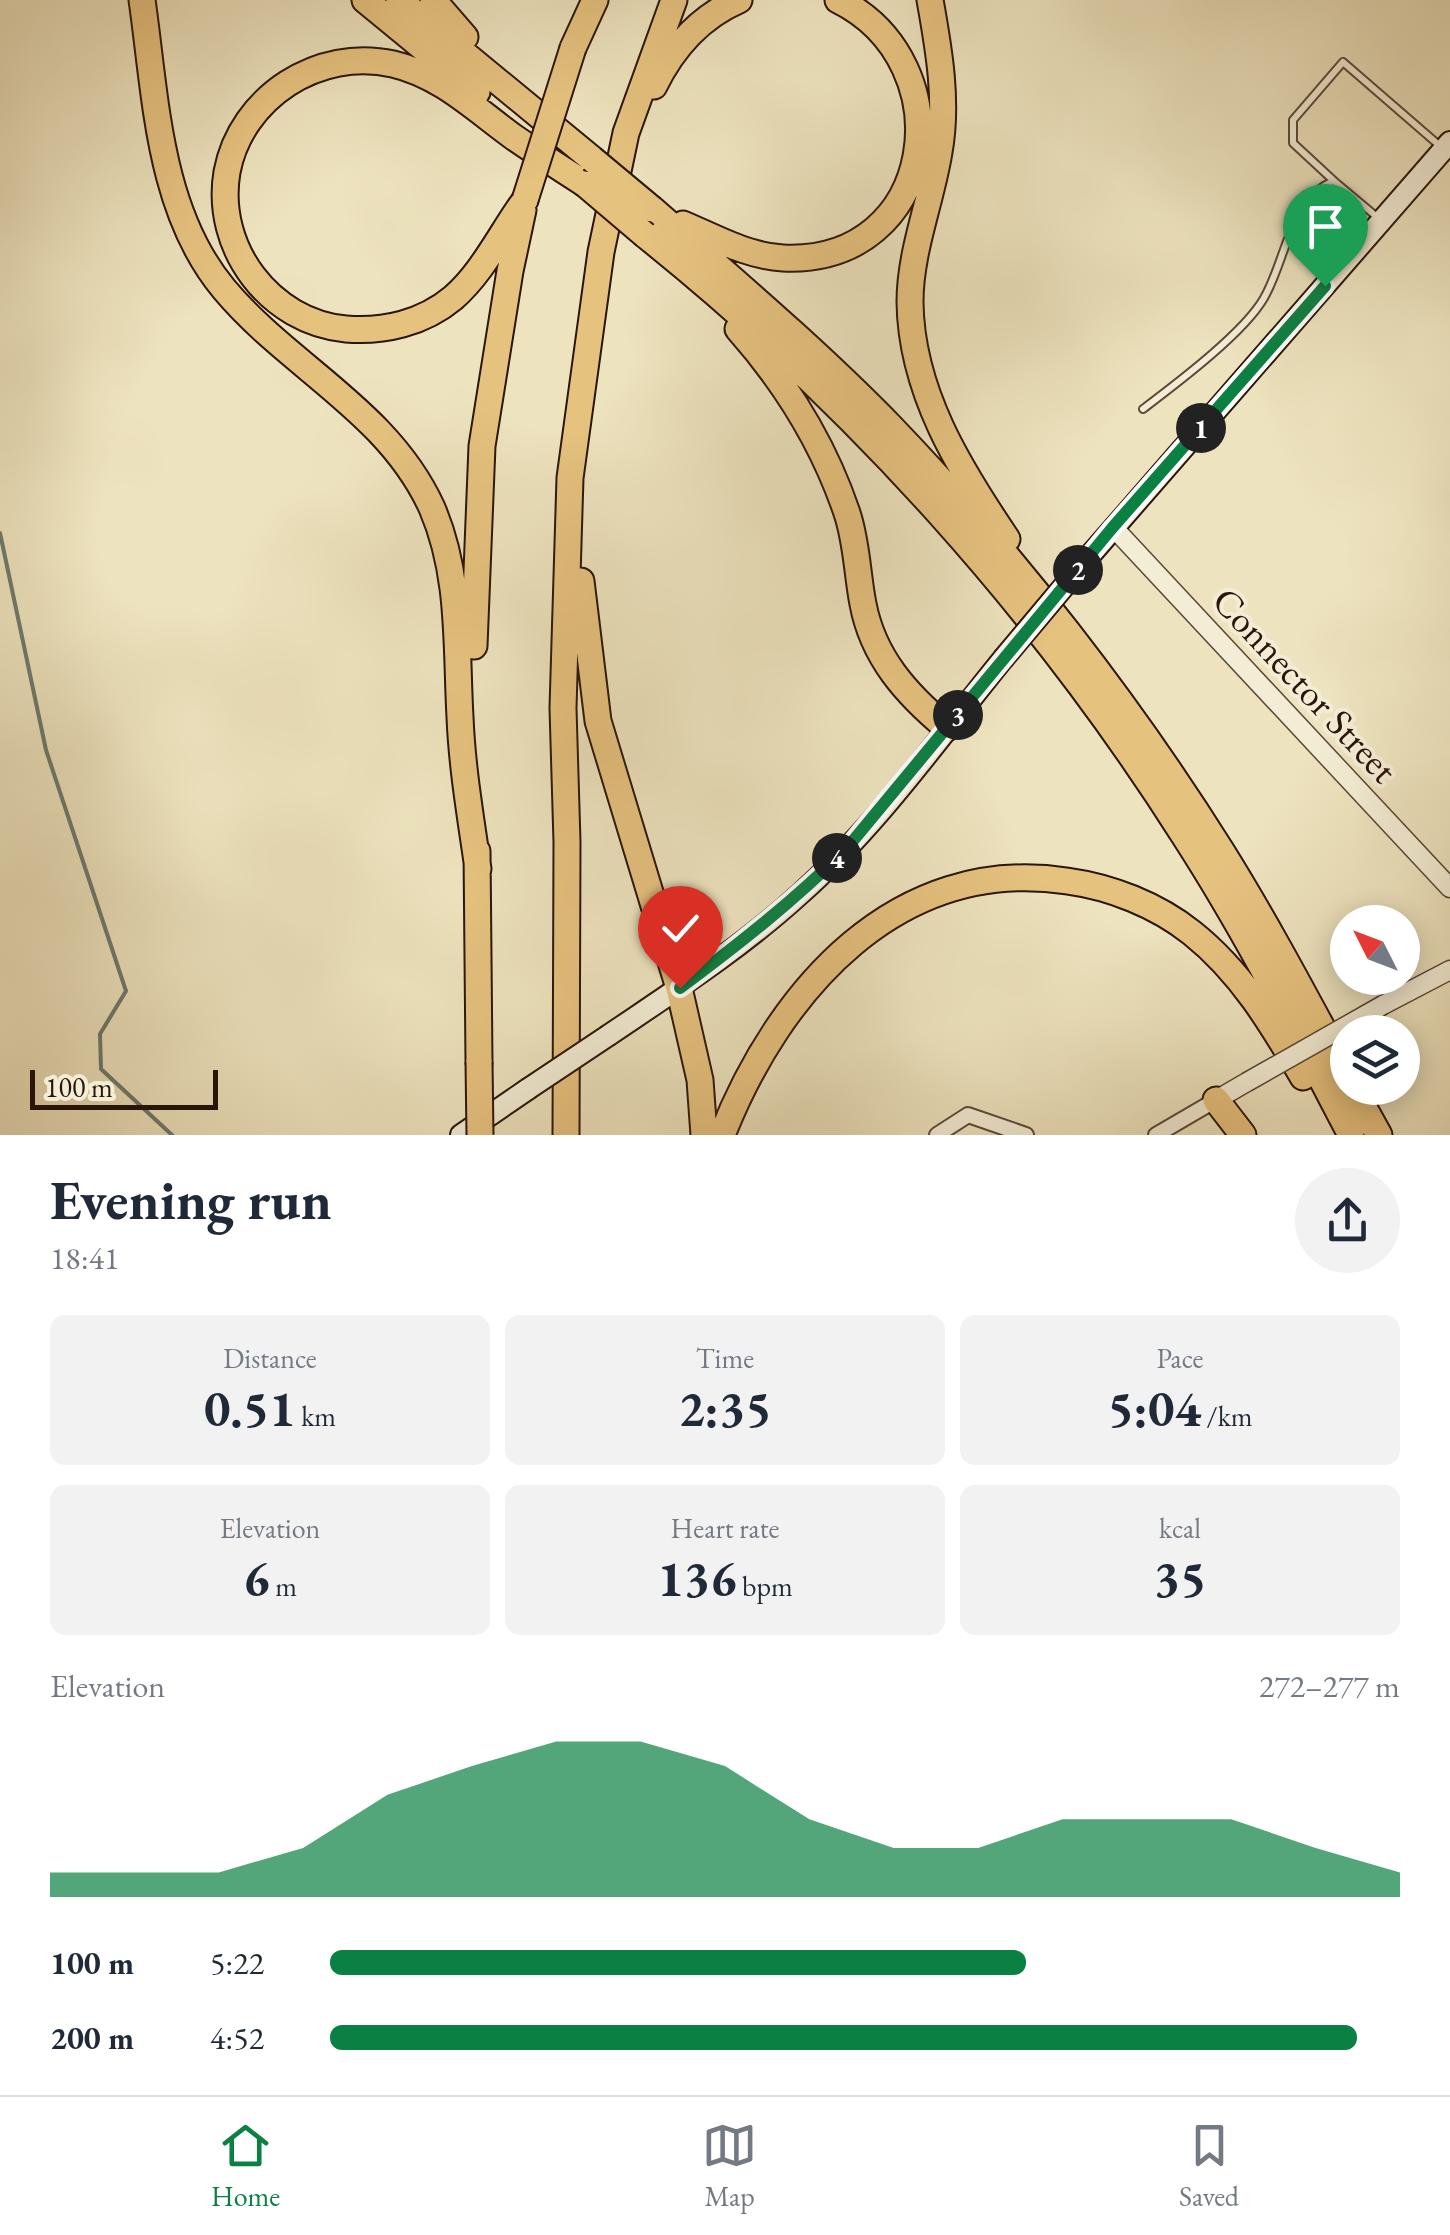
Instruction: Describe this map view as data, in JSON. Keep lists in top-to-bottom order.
{
  "streets": {
    "street": ["Connector Street"]
  },
  "scale_bar": "100 m",
  "north": "top left",
  "page": {
    "pins": [
      "1",
      "2",
      "3",
      "4"
    ],
    "scale": "100 m",
    "heading": ["Evening run", "18:41"],
    "stats": [
      ["Distance", "0.51 km"],
      ["Time", "2:35"],
      ["Pace", "5:04 /km"],
      ["Elevation", "6 m"],
      ["Heart rate", "136 bpm"],
      ["kcal", "35"]
    ],
    "chart": ["Elevation", "272–277 m"],
    "list": [
      {
        "name": "100 m",
        "note": "5:22"
      },
      {
        "name": "200 m",
        "note": "4:52"
      }
    ],
    "tabs": ["Home", "Map", "Saved"]
  }
}
